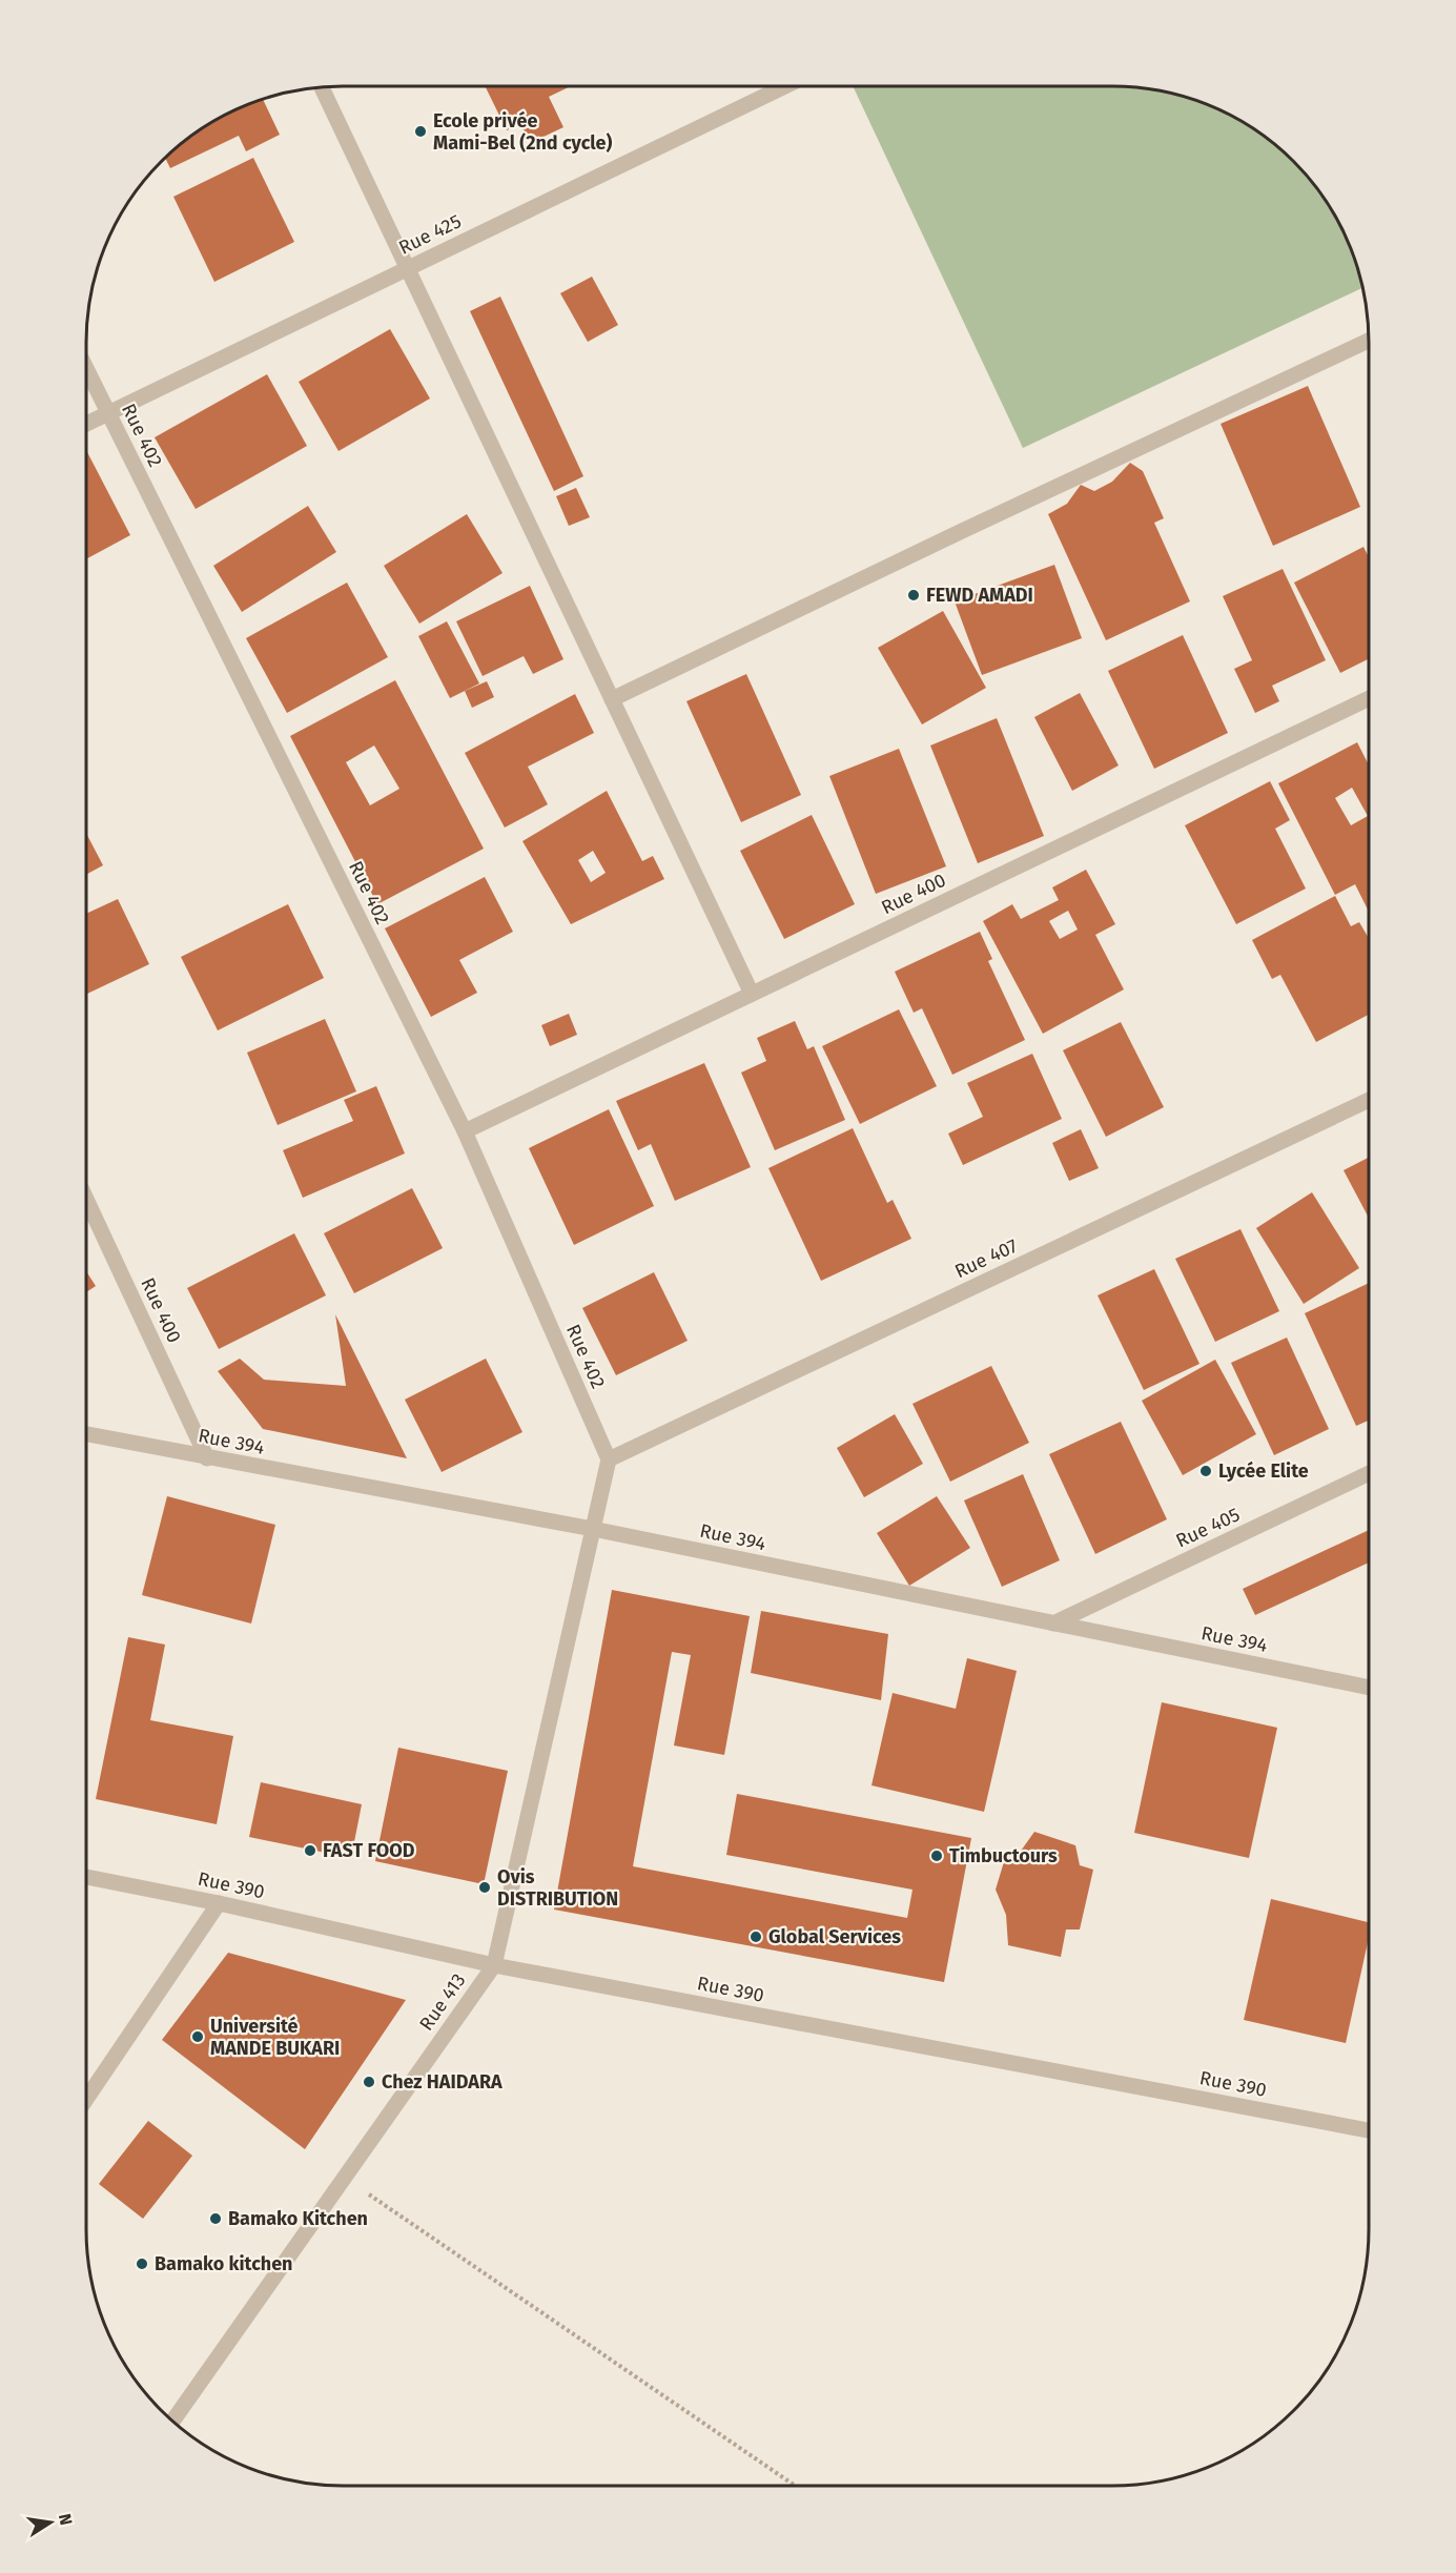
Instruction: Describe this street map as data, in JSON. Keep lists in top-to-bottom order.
{
  "streets": {
    "street": [
      "Rue 425",
      "Rue 402",
      "Rue 400",
      "Rue 407",
      "Rue 394",
      "Rue 405",
      "Rue 390",
      "Rue 413"
    ]
  },
  "crossings": [
    ["Rue 425", "Rue 402"],
    ["Rue 402", "Rue 400"],
    ["Rue 402", "Rue 407"],
    ["Rue 402", "Rue 413"],
    ["Rue 400", "Rue 394"],
    ["Rue 407", "Rue 413"],
    ["Rue 394", "Rue 405"],
    ["Rue 394", "Rue 413"],
    ["Rue 390", "Rue 413"]
  ],
  "places": [
    "Ecole privée Mami-Bel (2nd cycle)",
    "FEWD AMADI",
    "Lycée Elite",
    "FAST FOOD",
    "Timbuctours",
    "Ovis DISTRIBUTION",
    "Global Services",
    "Université MANDE BUKARI",
    "Chez HAIDARA",
    "Bamako Kitchen",
    "Bamako kitchen"
  ],
  "north": "right"
}
